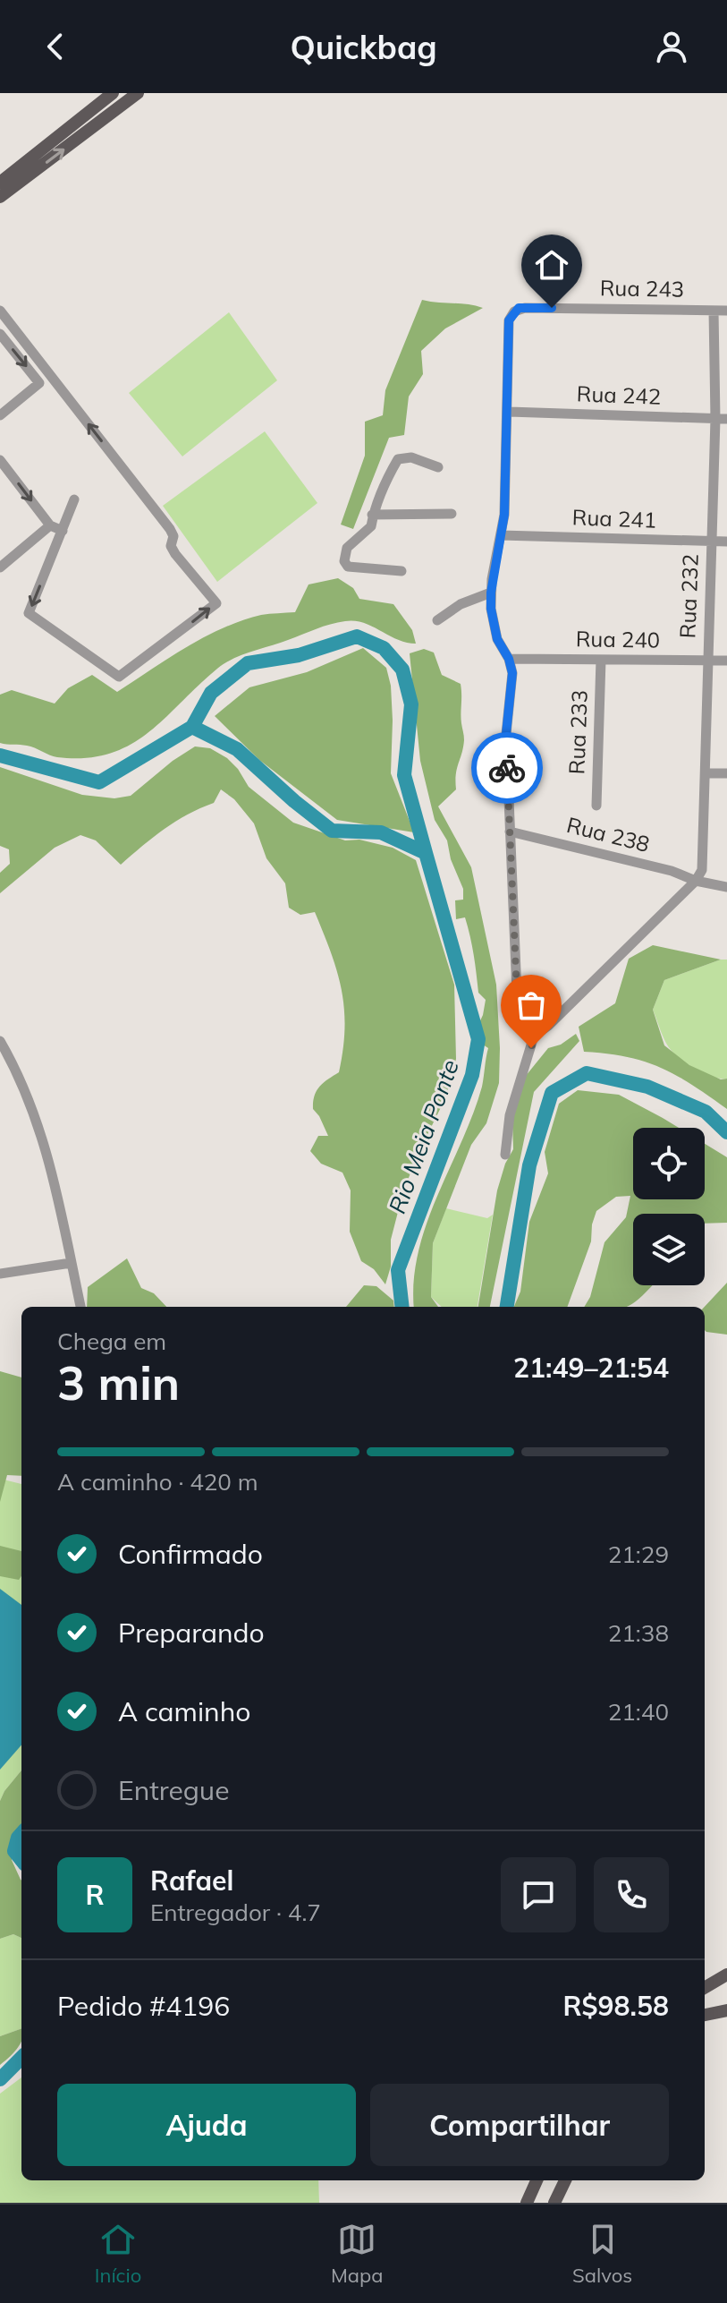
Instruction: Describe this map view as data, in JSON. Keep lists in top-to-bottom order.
{
  "streets": {
    "street": [
      "Rua 243",
      "Rua 242",
      "Rua 241",
      "Rua 232",
      "Rua 240",
      "Rua 233",
      "Rua 238"
    ]
  },
  "crossings": [
    ["Rua 243", "Rua 242"],
    ["Rua 243", "Rua 232"],
    ["Rua 242", "Rua 232"],
    ["Rua 241", "Rua 232"],
    ["Rua 232", "Rua 240"],
    ["Rua 232", "Rua 238"],
    ["Rua 240", "Rua 233"]
  ],
  "water": ["Rio Meia Ponte"],
  "page": {
    "header": "Quickbag",
    "heading": ["3 min", "Chega em", "21:49–21:54"],
    "panel": [
      "Rafael",
      "Entregador · 4.7",
      "Pedido #4196",
      "R$98.58"
    ],
    "bar": "A caminho · 420 m",
    "list": [
      ["Confirmado", "21:29"],
      ["Preparando", "21:38"],
      ["A caminho", "21:40"],
      "Entregue"
    ],
    "round": "R",
    "buttons": ["Ajuda", "Compartilhar"],
    "tabs": ["Início", "Mapa", "Salvos"]
  }
}
